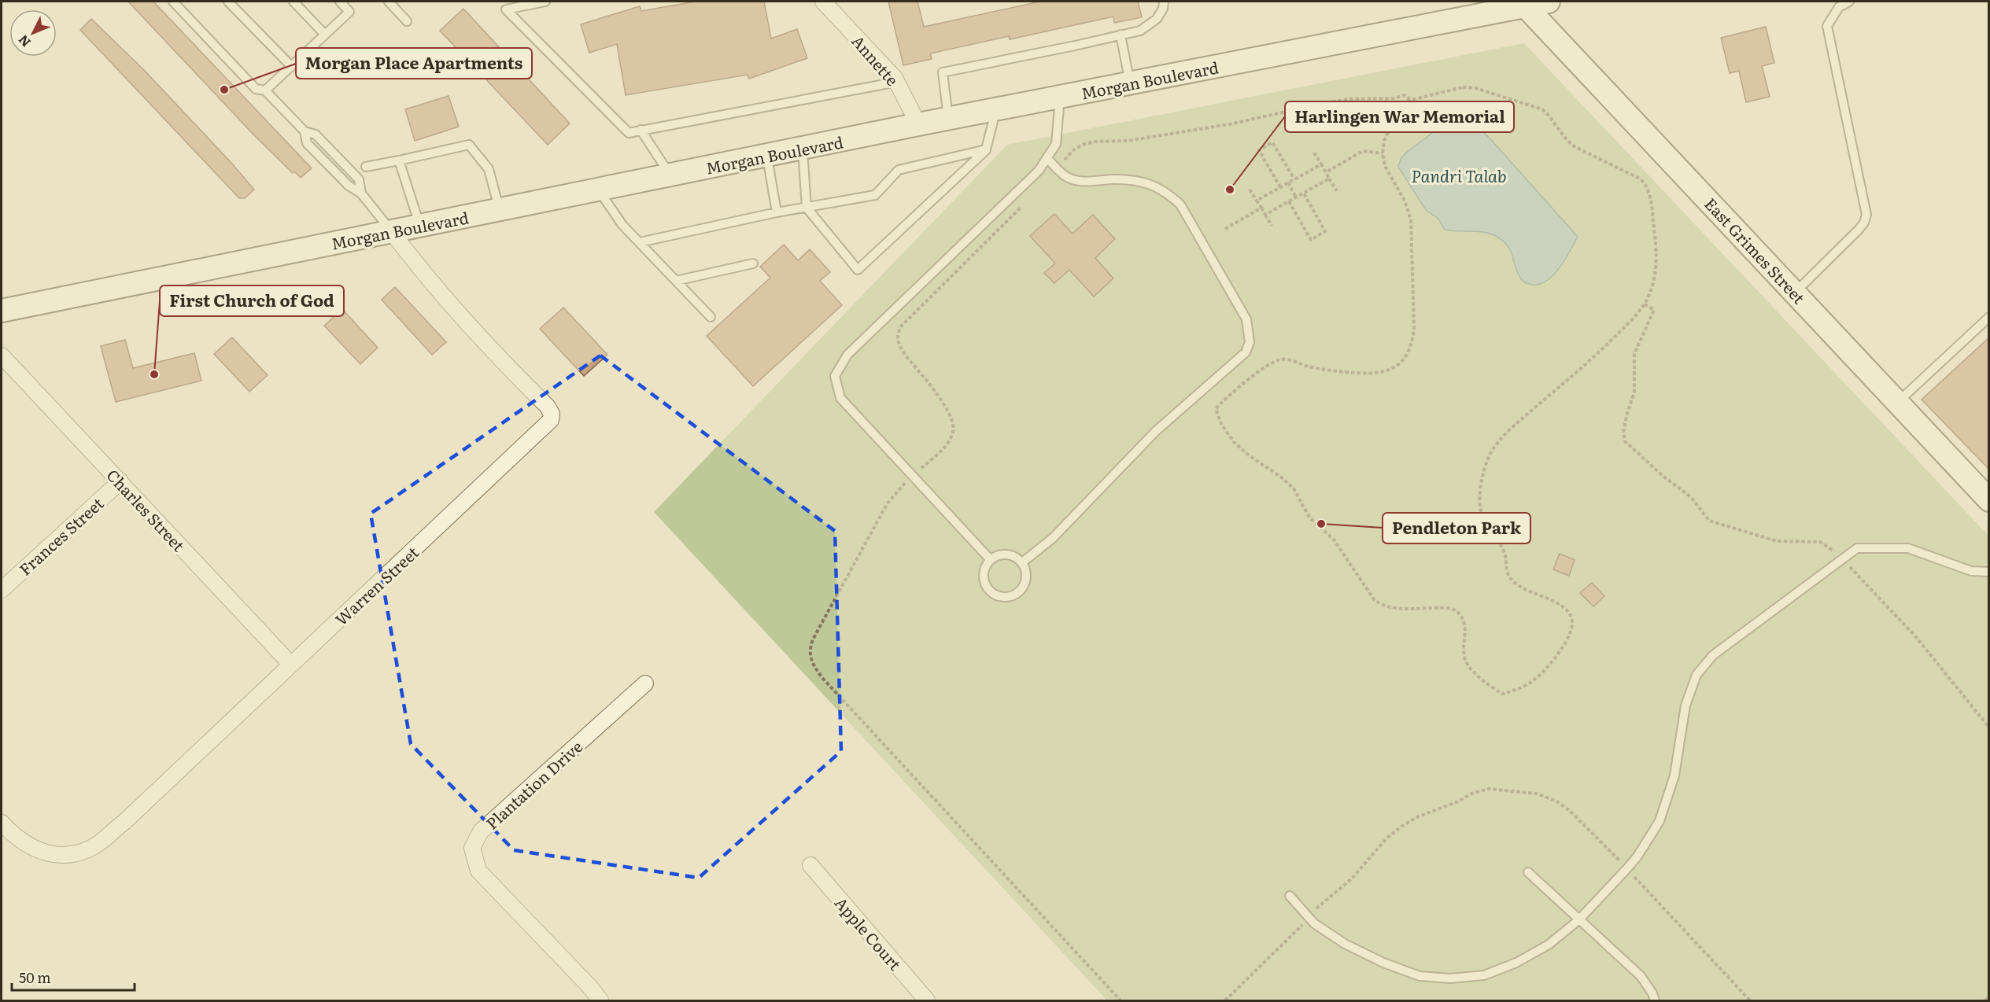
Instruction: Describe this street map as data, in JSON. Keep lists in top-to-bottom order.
{
  "streets": {
    "main road": ["Morgan Boulevard", "East Grimes Street"],
    "street": [
      "Annette",
      "Charles Street",
      "Frances Street",
      "Warren Street",
      "Plantation Drive",
      "Apple Court"
    ]
  },
  "crossings": [
    ["Annette", "Morgan Boulevard"],
    ["Morgan Boulevard", "East Grimes Street"],
    ["Morgan Boulevard", "Warren Street"],
    ["Charles Street", "Frances Street"],
    ["Charles Street", "Warren Street"]
  ],
  "water": ["Pandri Talab"],
  "places": [
    "Morgan Place Apartments",
    "Harlingen War Memorial",
    "First Church of God",
    "Pendleton Park"
  ],
  "scale_bar": "50 m",
  "north": "bottom left"
}
